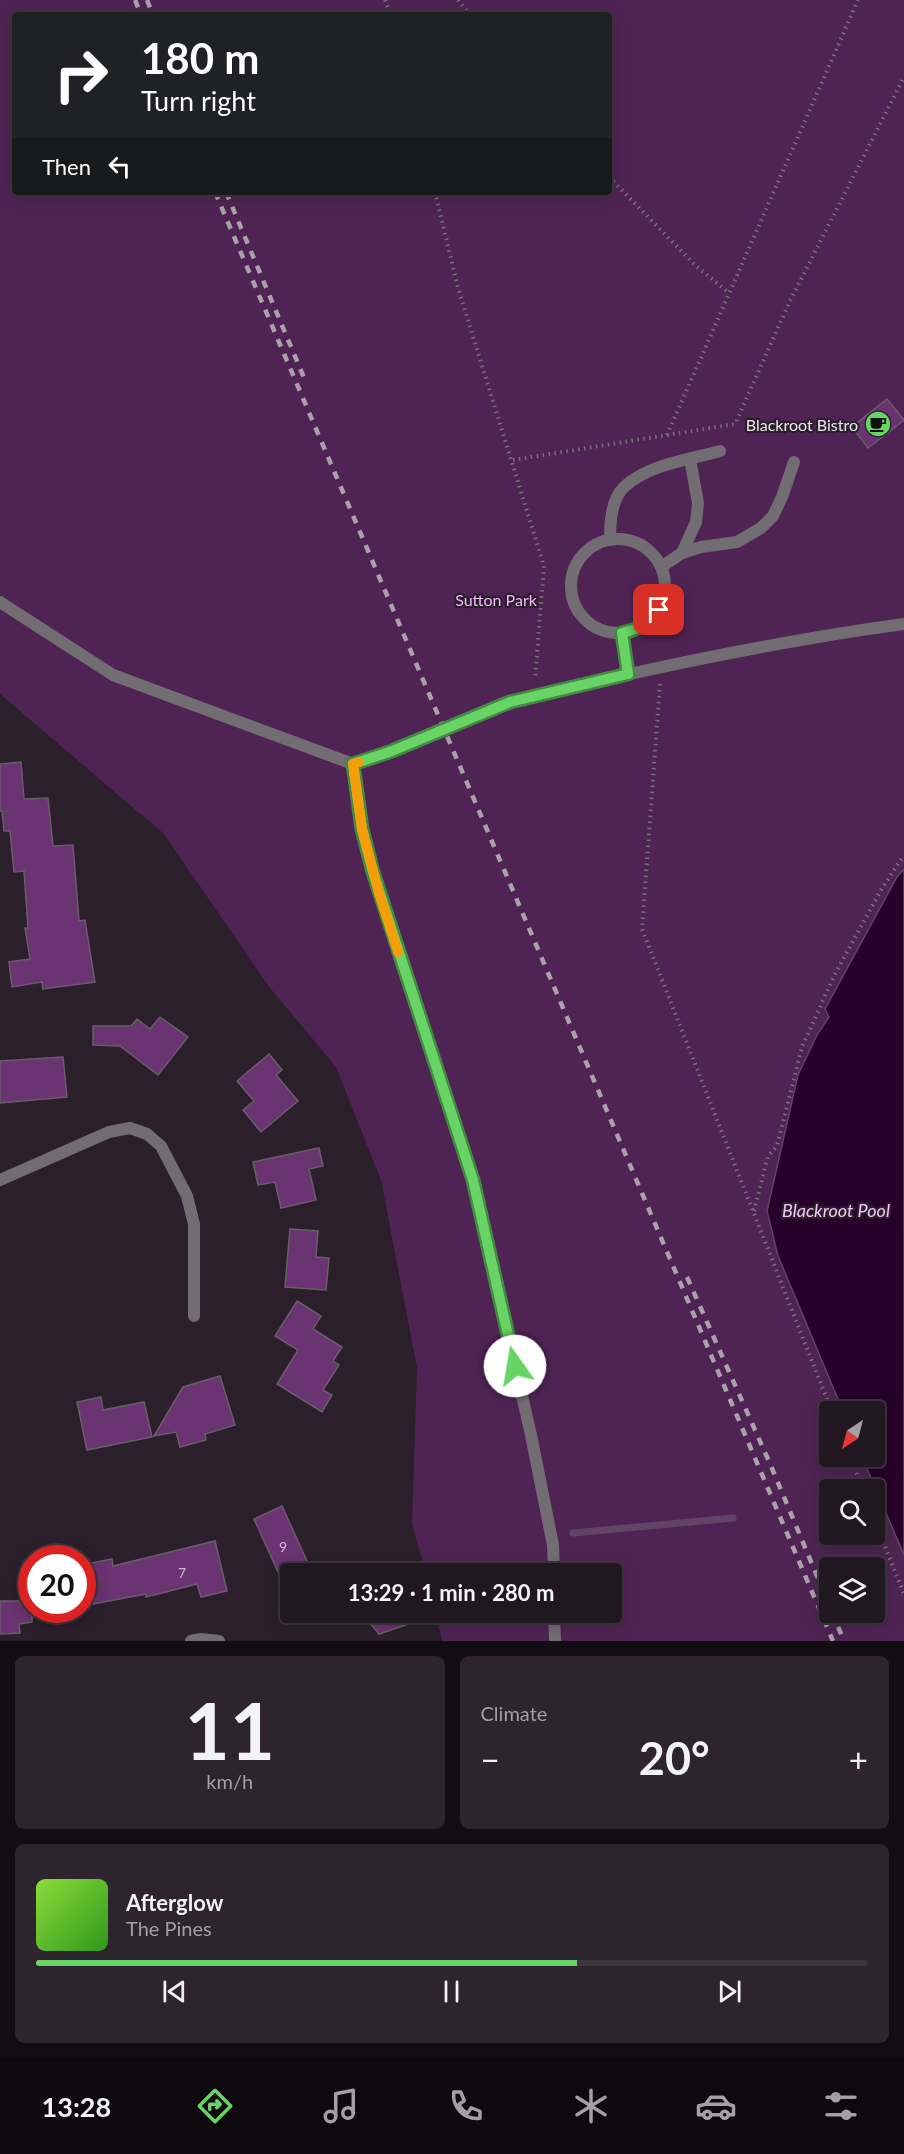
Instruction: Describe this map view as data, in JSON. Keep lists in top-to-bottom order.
{
  "water": ["Blackroot Pool"],
  "parks": ["Sutton Park"],
  "places": {
    "cafe": ["Blackroot Bistro"]
  },
  "house_numbers": ["9", "7"],
  "north": "bottom left",
  "page": {
    "turn": ["180 m", "Turn right"],
    "then": "Then",
    "limit": "20",
    "trip": "13:29 · 1 min · 280 m",
    "tile": [
      ["11", "km/h"],
      "Climate"
    ],
    "heat": ["−", "20°", "+"],
    "song": ["Afterglow", "The Pines"],
    "tabs": "13:28"
  }
}
